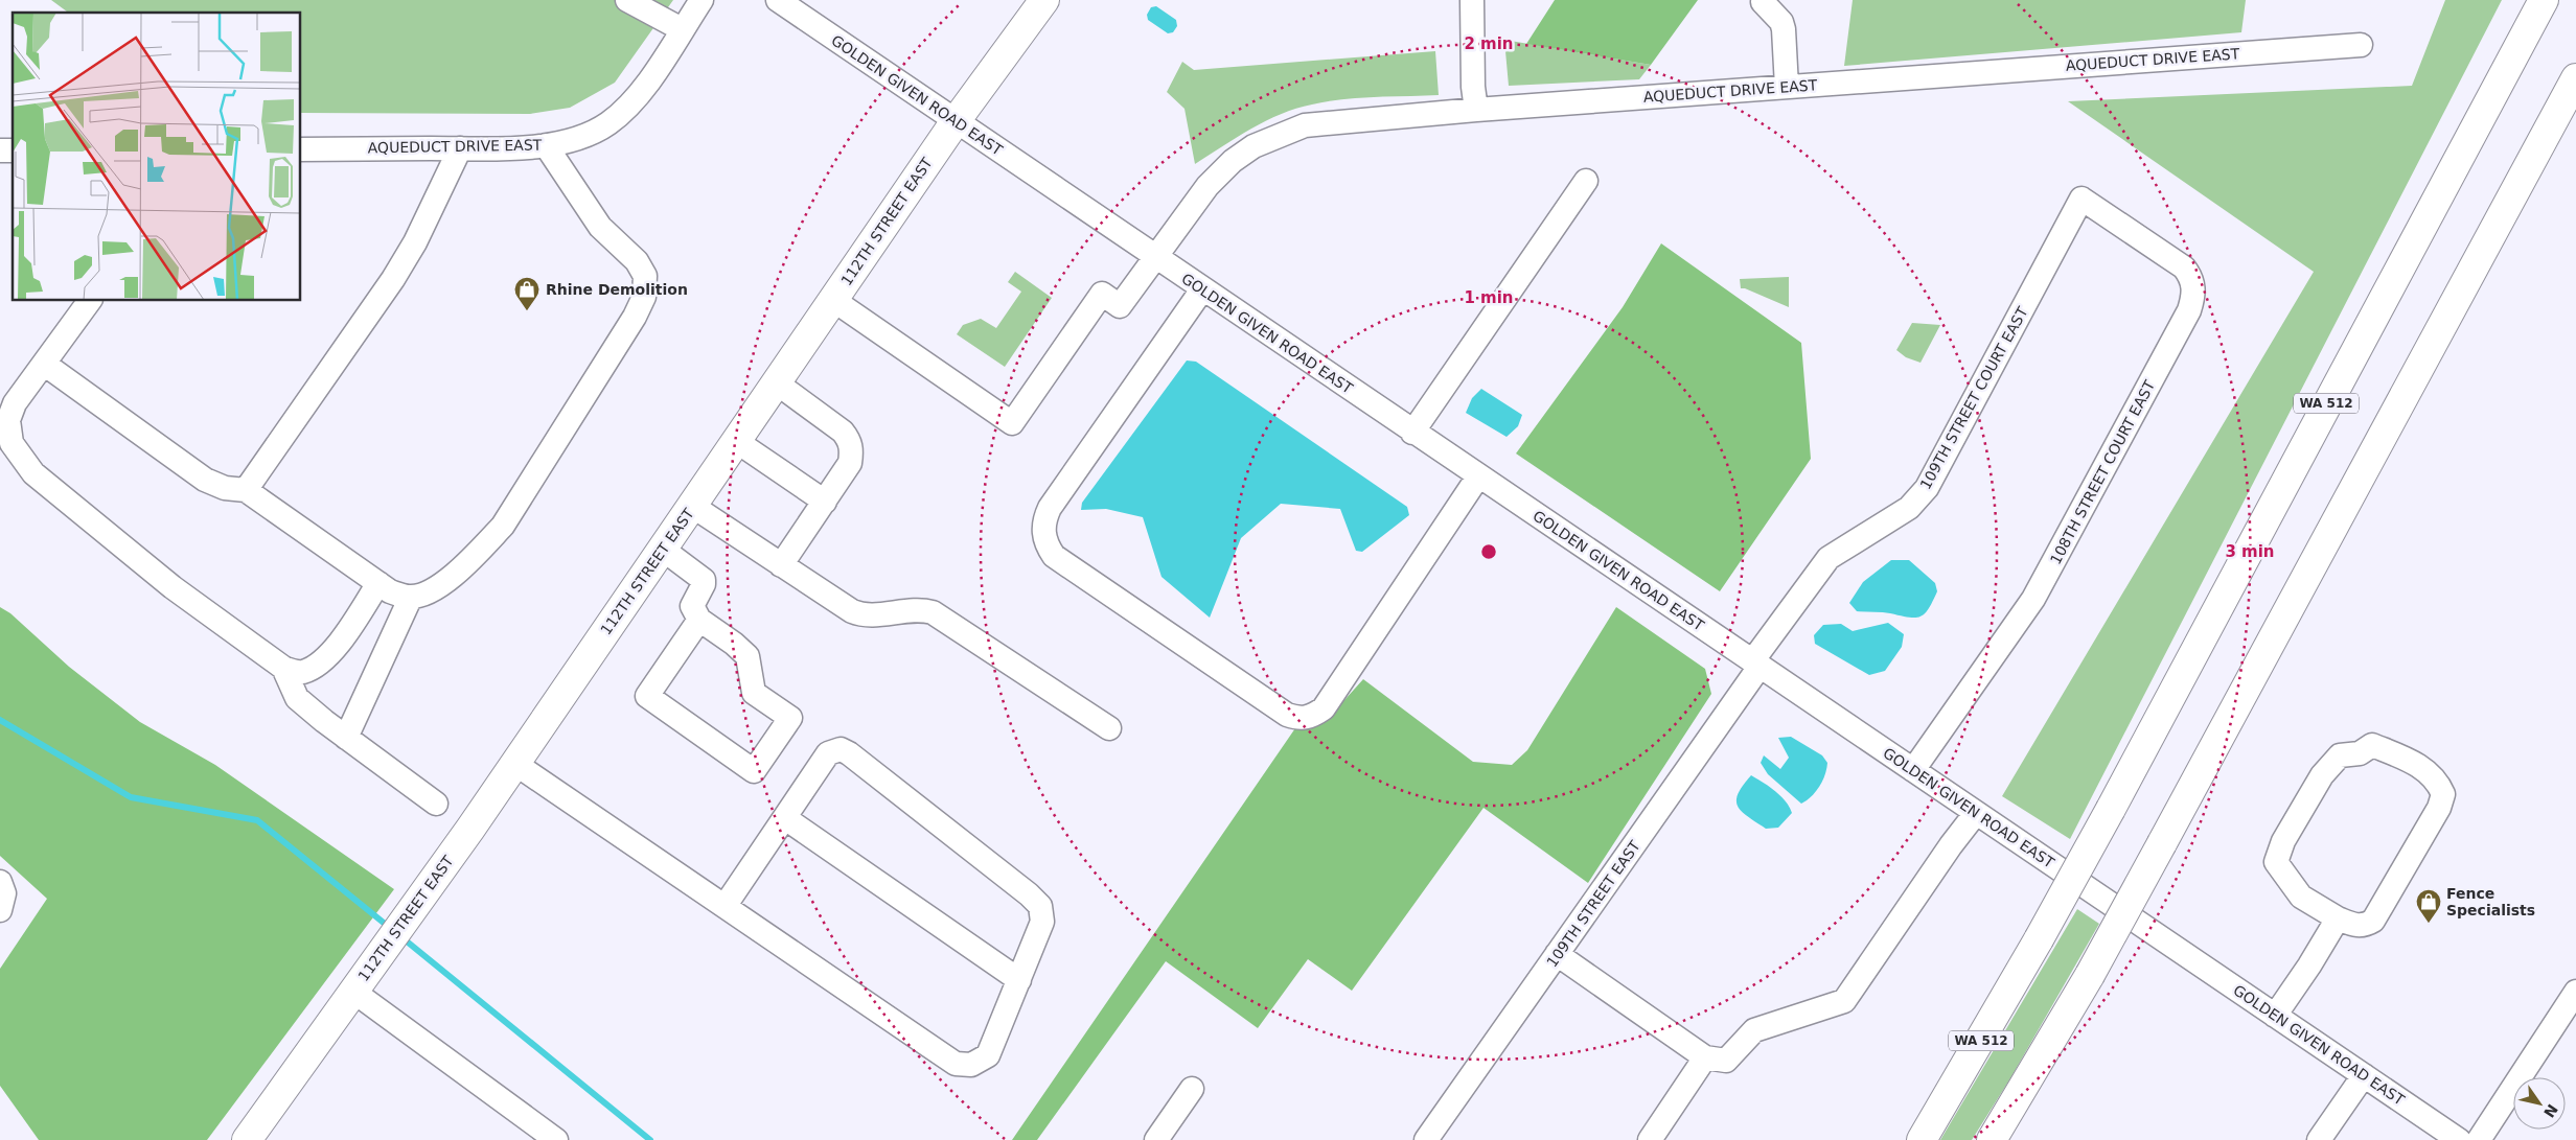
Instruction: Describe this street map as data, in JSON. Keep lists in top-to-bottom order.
{
  "streets": {
    "main road": ["112TH STREET EAST", "WA 512"],
    "street": [
      "AQUEDUCT DRIVE EAST",
      "GOLDEN GIVEN ROAD EAST",
      "109TH STREET COURT EAST",
      "108TH STREET COURT EAST",
      "109TH STREET EAST"
    ]
  },
  "crossings": [
    ["AQUEDUCT DRIVE EAST", "GOLDEN GIVEN ROAD EAST"],
    ["AQUEDUCT DRIVE EAST", "112TH STREET EAST"],
    ["GOLDEN GIVEN ROAD EAST", "112TH STREET EAST"],
    ["GOLDEN GIVEN ROAD EAST", "109TH STREET COURT EAST"],
    ["GOLDEN GIVEN ROAD EAST", "108TH STREET COURT EAST"],
    ["GOLDEN GIVEN ROAD EAST", "109TH STREET EAST"],
    ["109TH STREET COURT EAST", "108TH STREET COURT EAST"],
    ["109TH STREET COURT EAST", "109TH STREET EAST"]
  ],
  "places": {
    "shop": ["Rhine Demolition", "Fence Specialists"]
  },
  "north": "bottom right",
  "rings": ["2 min", "1 min", "3 min"]
}
